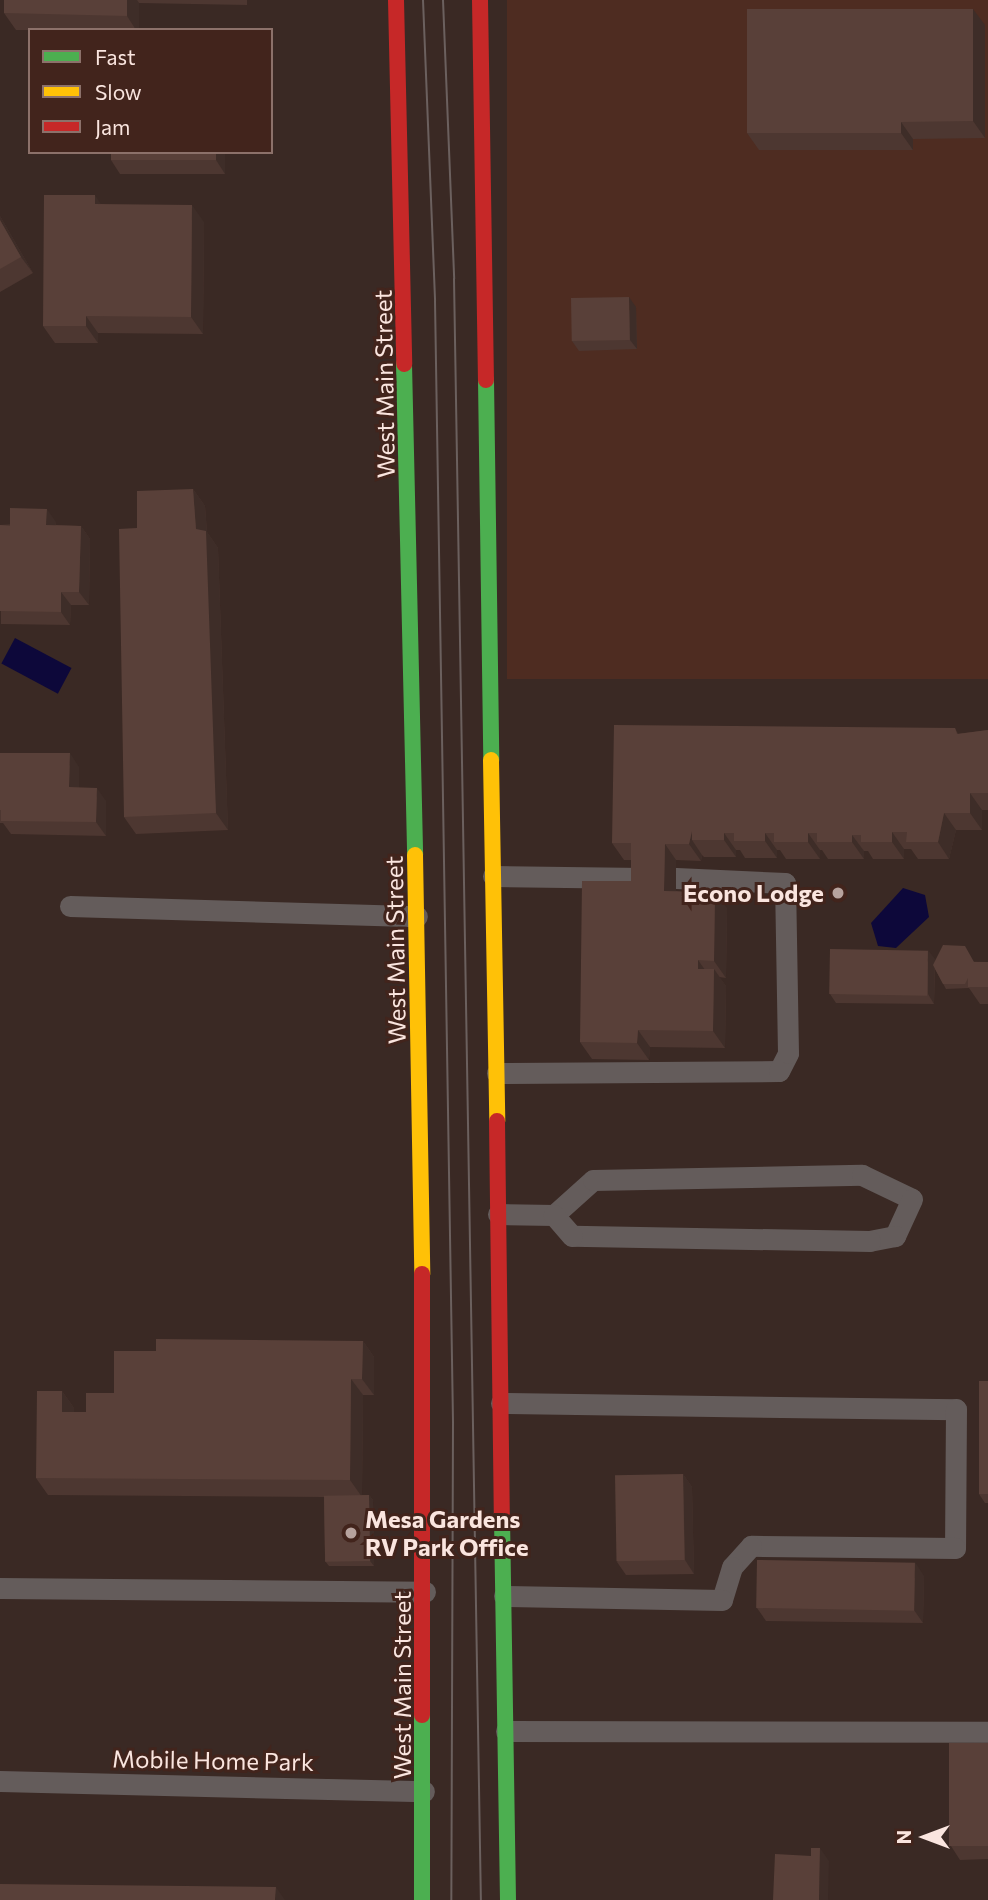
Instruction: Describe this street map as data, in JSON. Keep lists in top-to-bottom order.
{
  "streets": {
    "main road": ["West Main Street"],
    "lane": ["Mobile Home Park"]
  },
  "crossings": [
    ["West Main Street", "Mobile Home Park"]
  ],
  "places": ["Econo Lodge", "Mesa Gardens RV Park Office"],
  "legend": ["Fast", "Slow", "Jam"],
  "north": "left"
}
